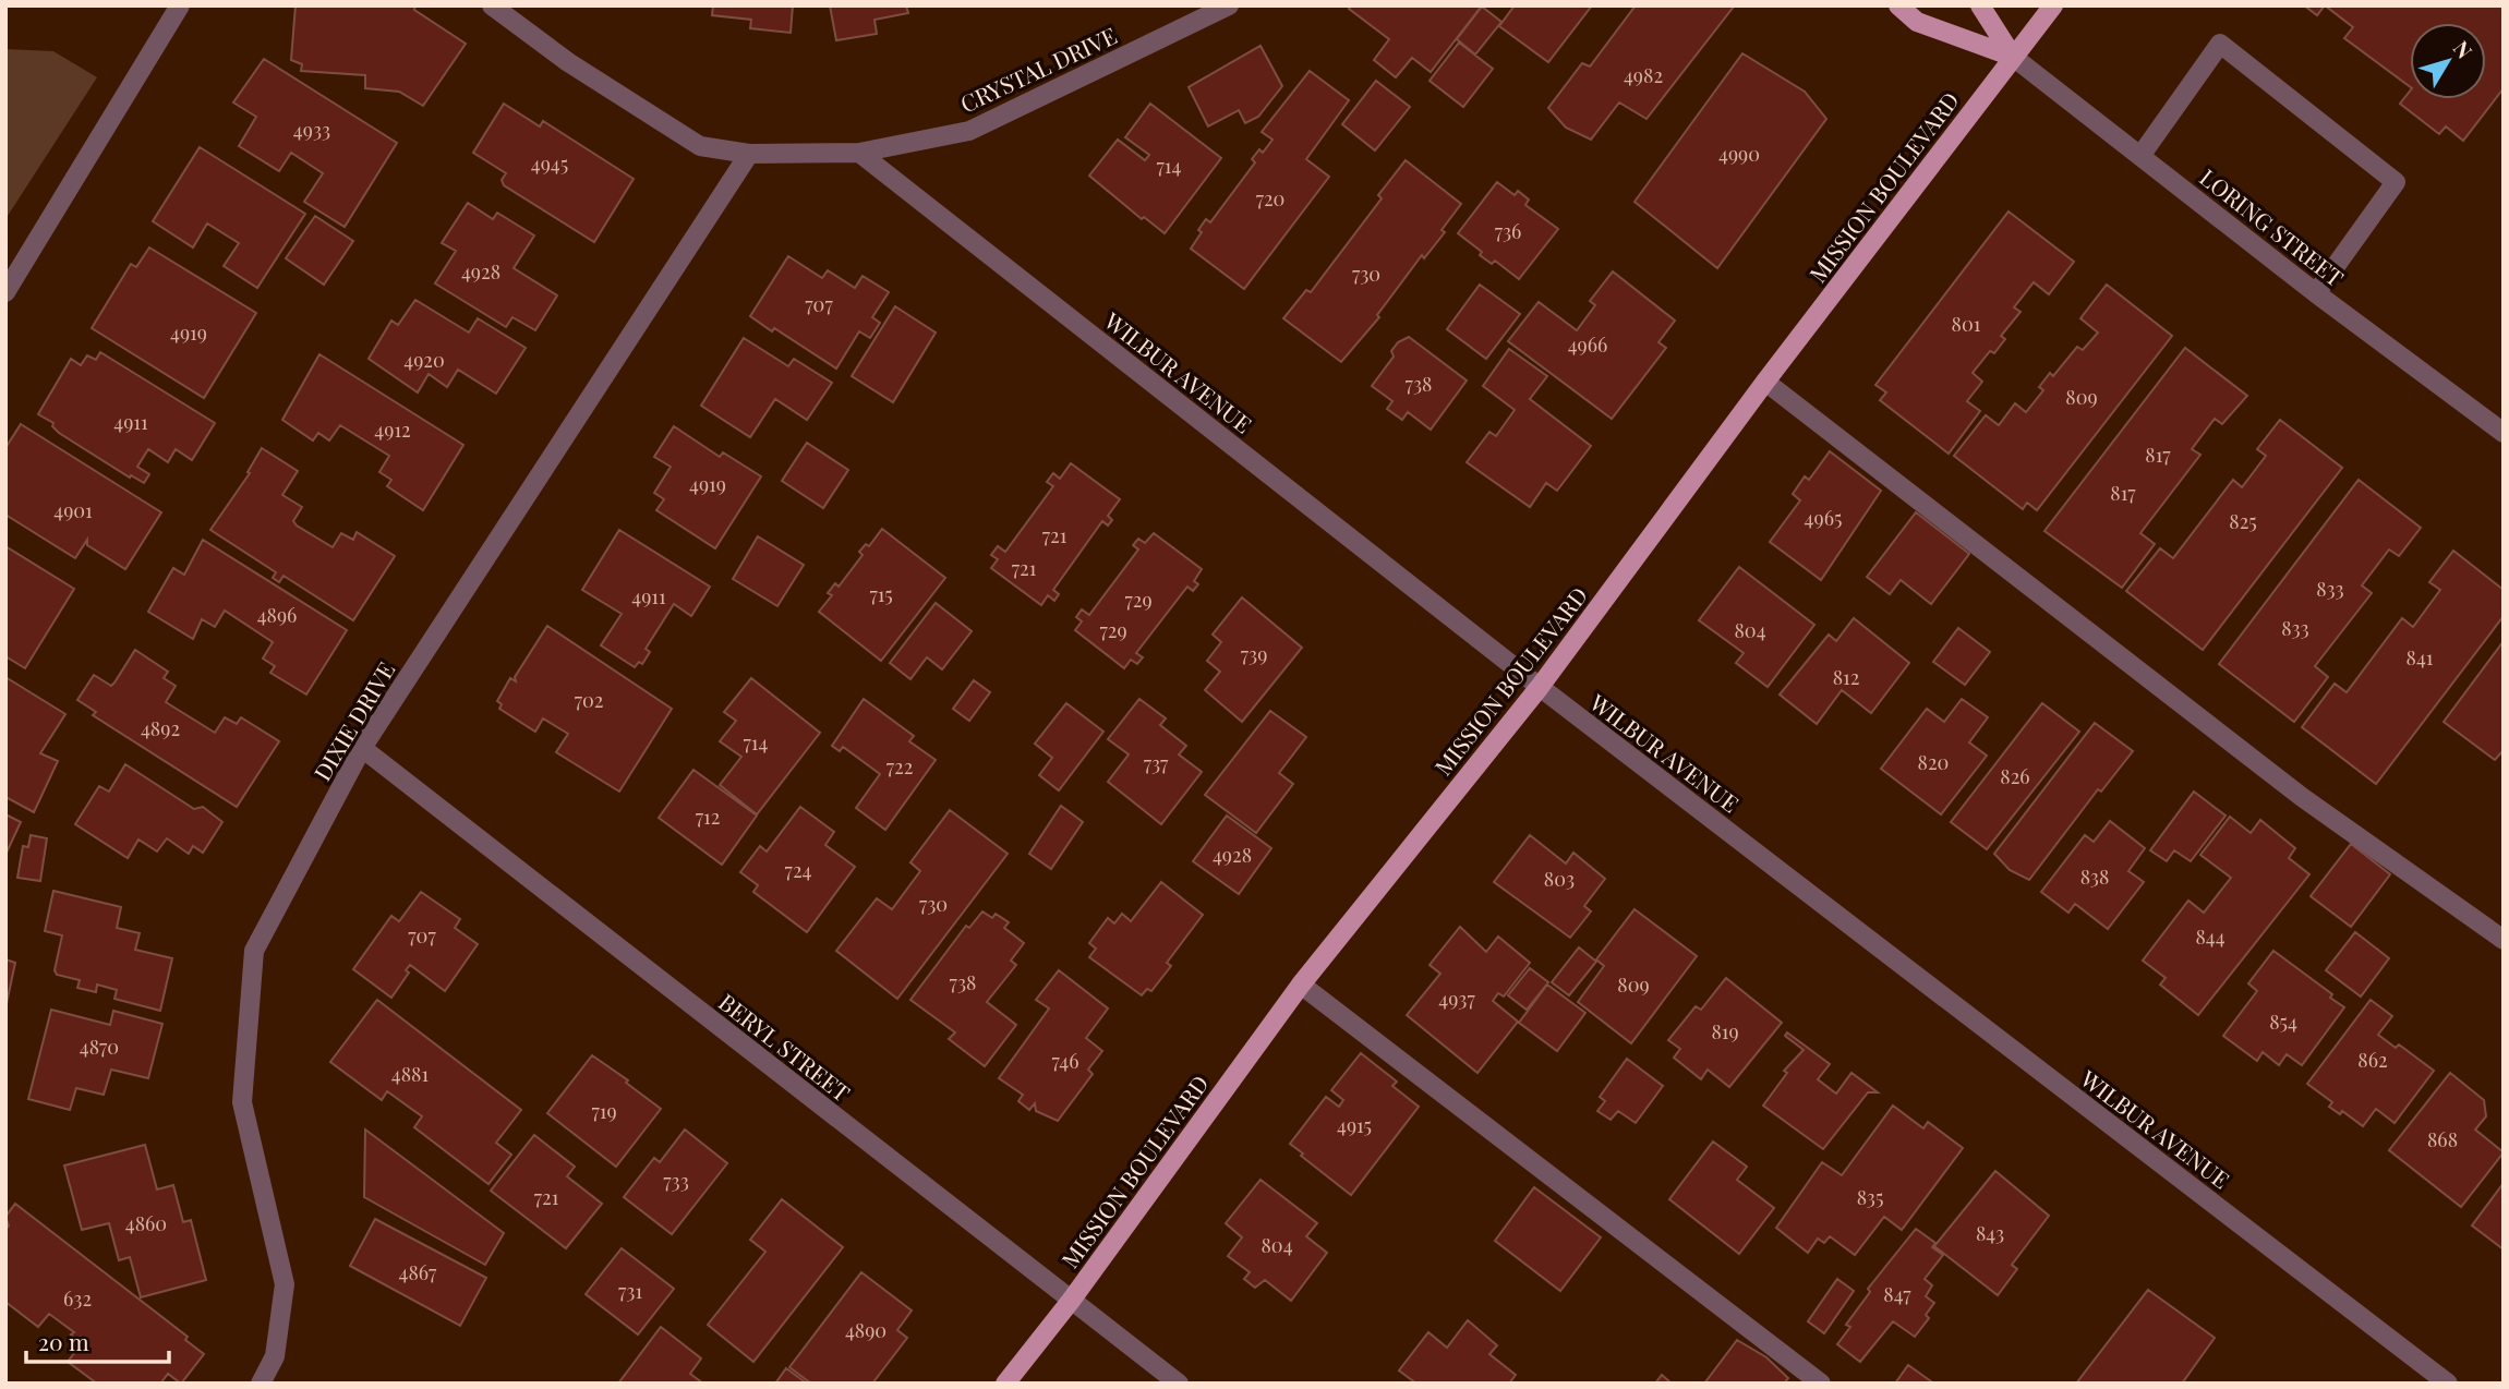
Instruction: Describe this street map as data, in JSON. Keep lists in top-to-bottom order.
{
  "streets": {
    "main road": ["MISSION BOULEVARD"],
    "street": [
      "CRYSTAL DRIVE",
      "LORING STREET",
      "WILBUR AVENUE",
      "DIXIE DRIVE",
      "BERYL STREET"
    ]
  },
  "crossings": [
    ["CRYSTAL DRIVE", "WILBUR AVENUE"],
    ["CRYSTAL DRIVE", "DIXIE DRIVE"],
    ["MISSION BOULEVARD", "LORING STREET"],
    ["MISSION BOULEVARD", "WILBUR AVENUE"],
    ["MISSION BOULEVARD", "BERYL STREET"],
    ["DIXIE DRIVE", "BERYL STREET"]
  ],
  "house_numbers": [
    "4982",
    "4933",
    "4990",
    "4945",
    "714",
    "720",
    "736",
    "4928",
    "730",
    "707",
    "801",
    "4919",
    "4966",
    "4920",
    "738",
    "809",
    "4911",
    "4912",
    "817",
    "4919",
    "817",
    "4901",
    "4965",
    "825",
    "721",
    "721",
    "833",
    "715",
    "4911",
    "729",
    "4896",
    "833",
    "729",
    "804",
    "739",
    "841",
    "812",
    "702",
    "4892",
    "714",
    "820",
    "737",
    "722",
    "826",
    "712",
    "4928",
    "724",
    "838",
    "803",
    "730",
    "707",
    "844",
    "738",
    "809",
    "4937",
    "854",
    "819",
    "4870",
    "862",
    "746",
    "4881",
    "719",
    "4915",
    "868",
    "733",
    "721",
    "835",
    "4860",
    "843",
    "804",
    "4867",
    "731",
    "847",
    "632",
    "4890"
  ],
  "scale_bar": "20 m",
  "north": "top right"
}
